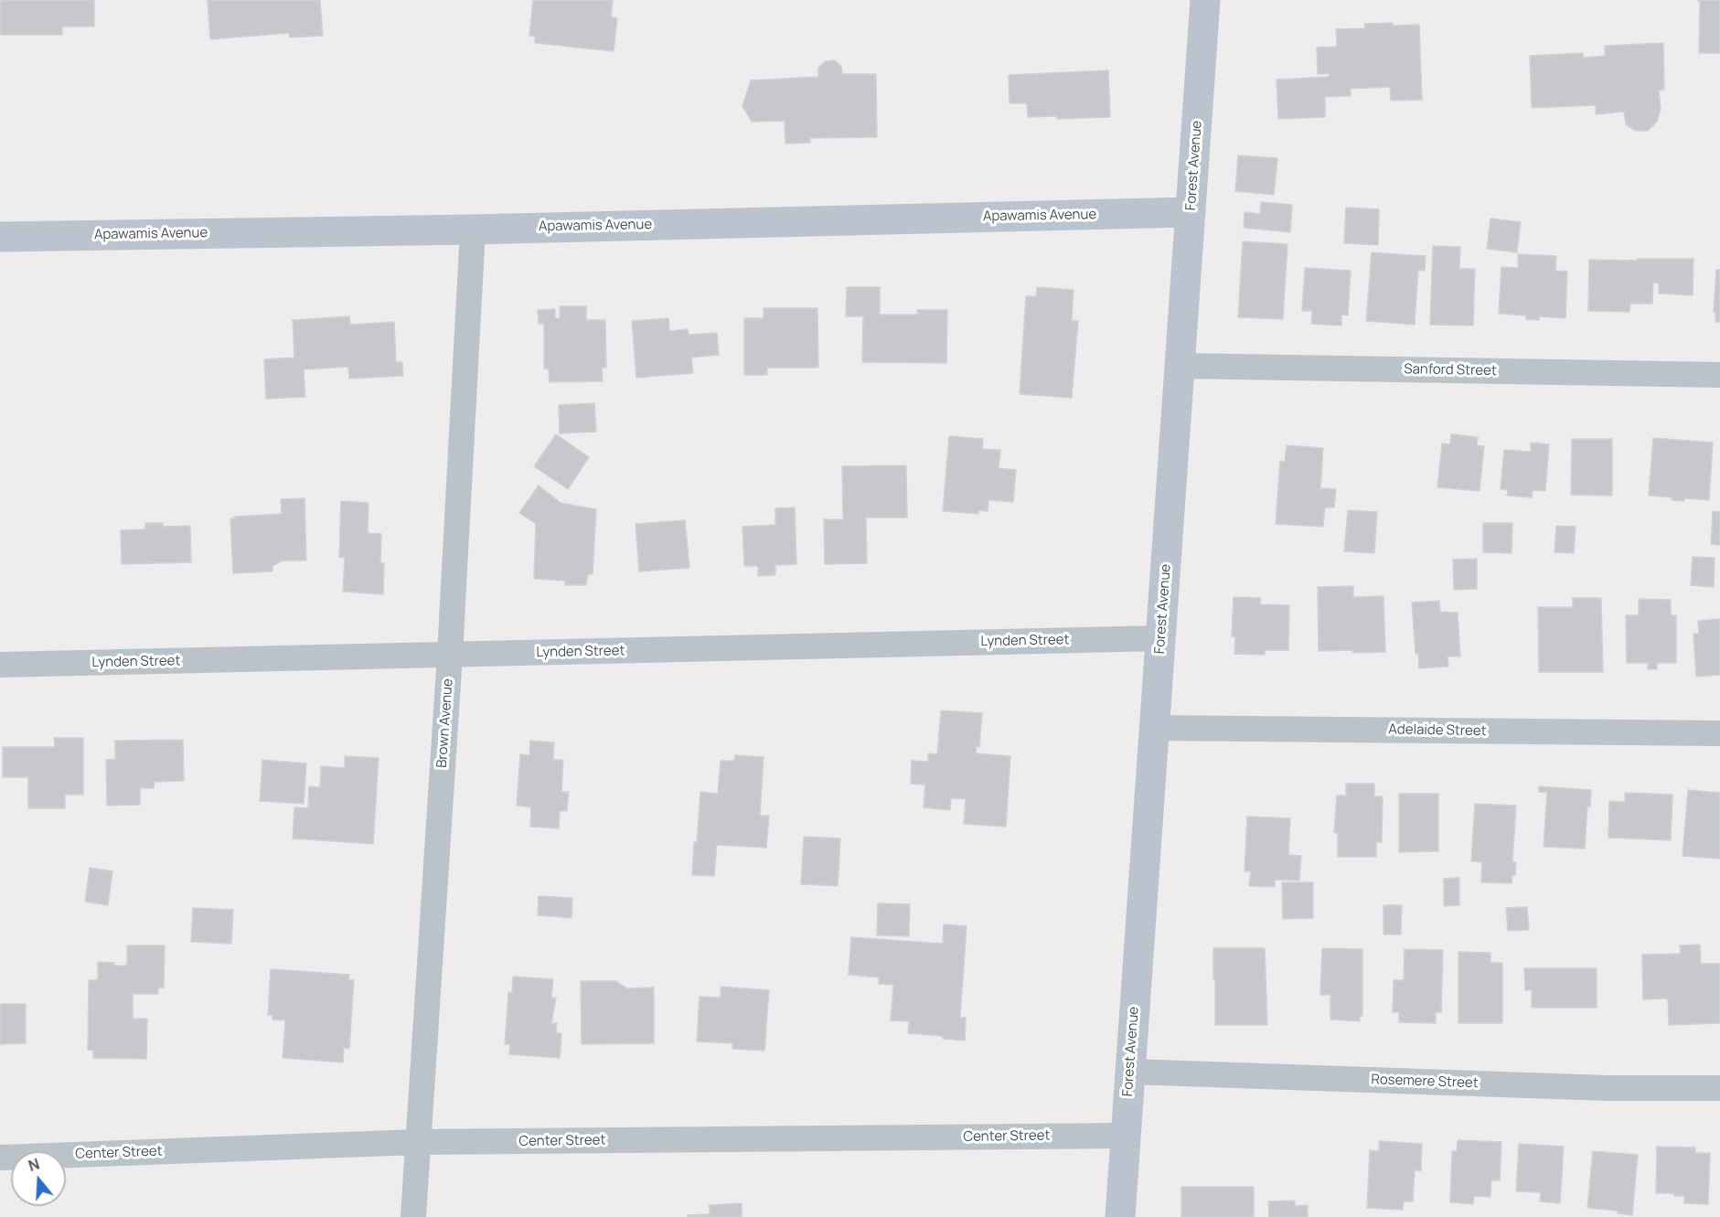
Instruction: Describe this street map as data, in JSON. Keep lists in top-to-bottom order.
{
  "streets": {
    "street": [
      "Forest Avenue",
      "Apawamis Avenue",
      "Sanford Street",
      "Lynden Street",
      "Brown Avenue",
      "Adelaide Street",
      "Rosemere Street",
      "Center Street"
    ]
  },
  "crossings": [
    ["Forest Avenue", "Apawamis Avenue"],
    ["Forest Avenue", "Sanford Street"],
    ["Forest Avenue", "Lynden Street"],
    ["Forest Avenue", "Adelaide Street"],
    ["Forest Avenue", "Rosemere Street"],
    ["Forest Avenue", "Center Street"],
    ["Apawamis Avenue", "Brown Avenue"],
    ["Lynden Street", "Brown Avenue"],
    ["Brown Avenue", "Center Street"]
  ],
  "north": "top"
}
